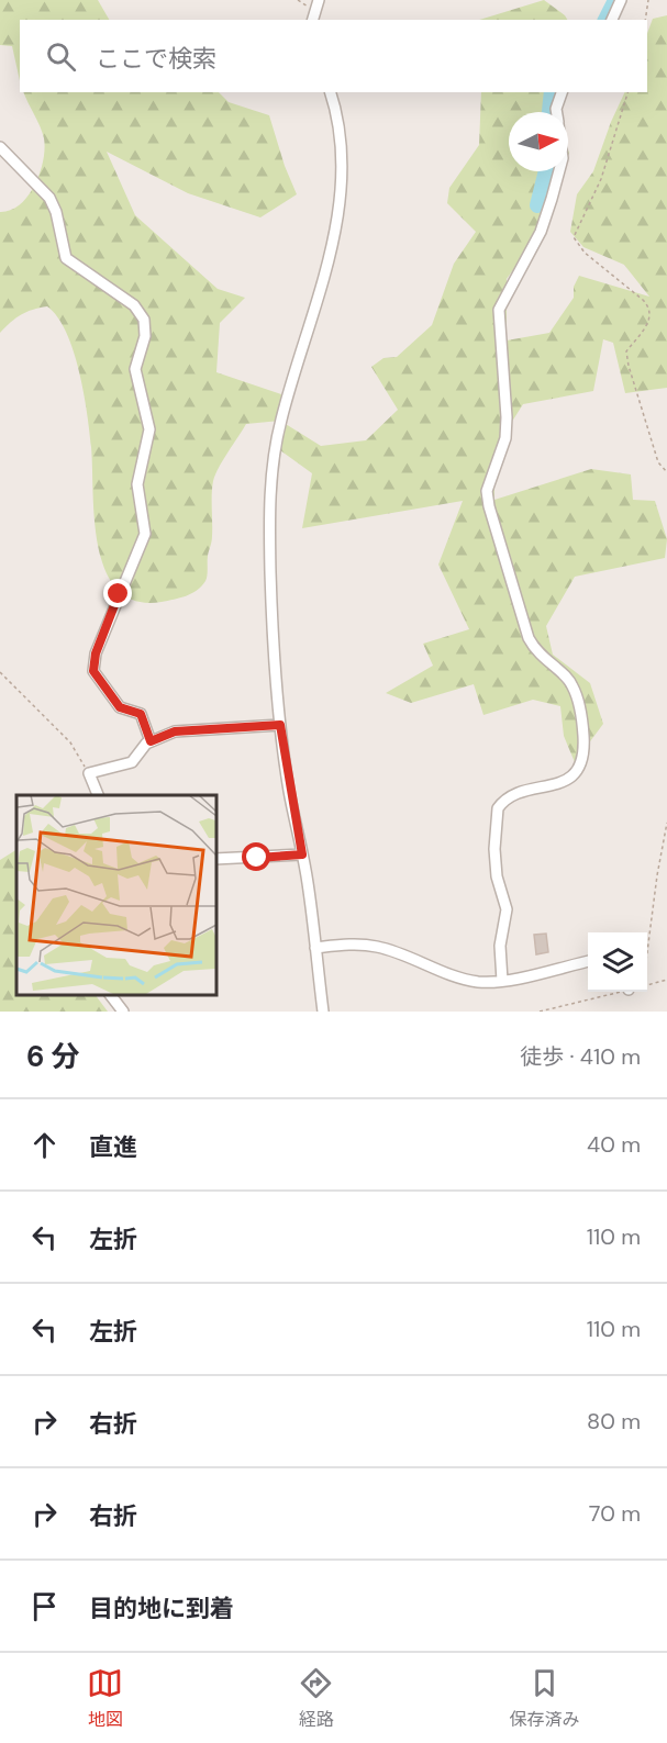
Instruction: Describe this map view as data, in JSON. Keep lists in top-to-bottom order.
{
  "north": "right",
  "page": {
    "search": "ここで検索",
    "heading": ["6 分", "徒歩 · 410 m"],
    "list": [
      ["直進", "40 m"],
      ["左折", "110 m"],
      ["左折", "110 m"],
      ["右折", "80 m"],
      ["右折", "70 m"],
      "目的地に到着"
    ],
    "nav": ["地図", "経路", "保存済み"]
  }
}
